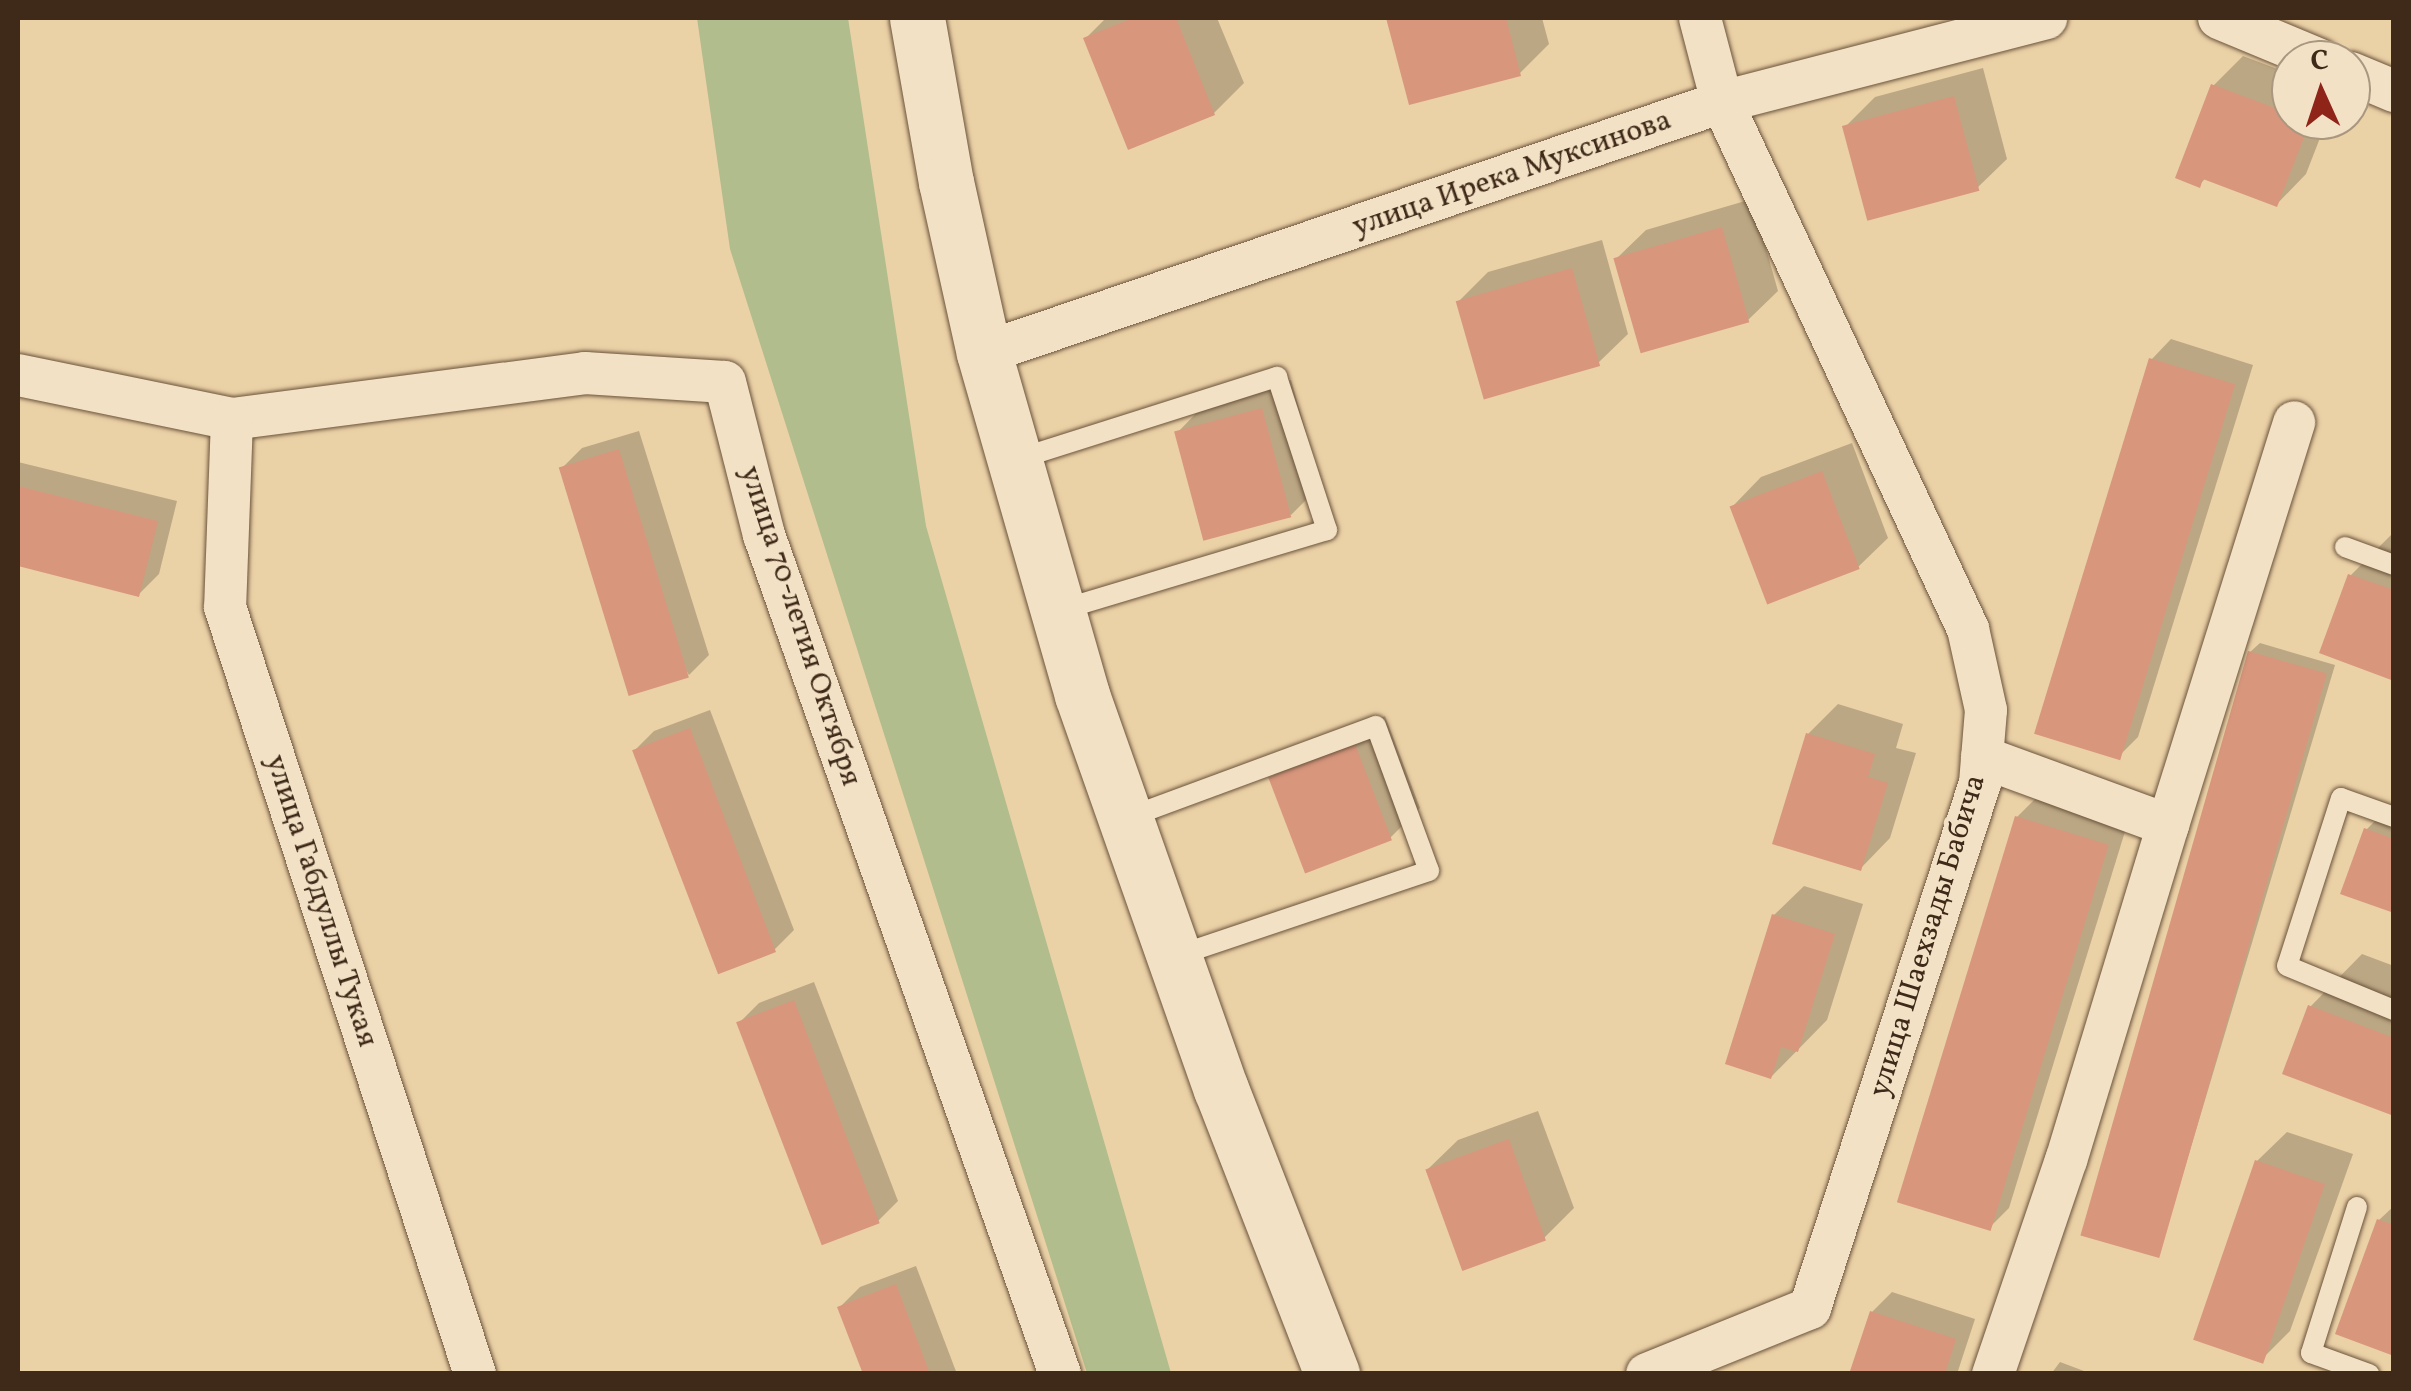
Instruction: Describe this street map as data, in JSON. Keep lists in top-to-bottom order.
{
  "streets": {
    "street": [
      "улица Ирека Муксинова",
      "улица 70-летия Октября",
      "улица Габдуллы Тукая",
      "улица Шаехзады Бабича"
    ]
  },
  "crossings": [
    ["улица Ирека Муксинова", "улица Шаехзады Бабича"],
    ["улица 70-летия Октября", "улица Габдуллы Тукая"]
  ],
  "north": "top"
}
